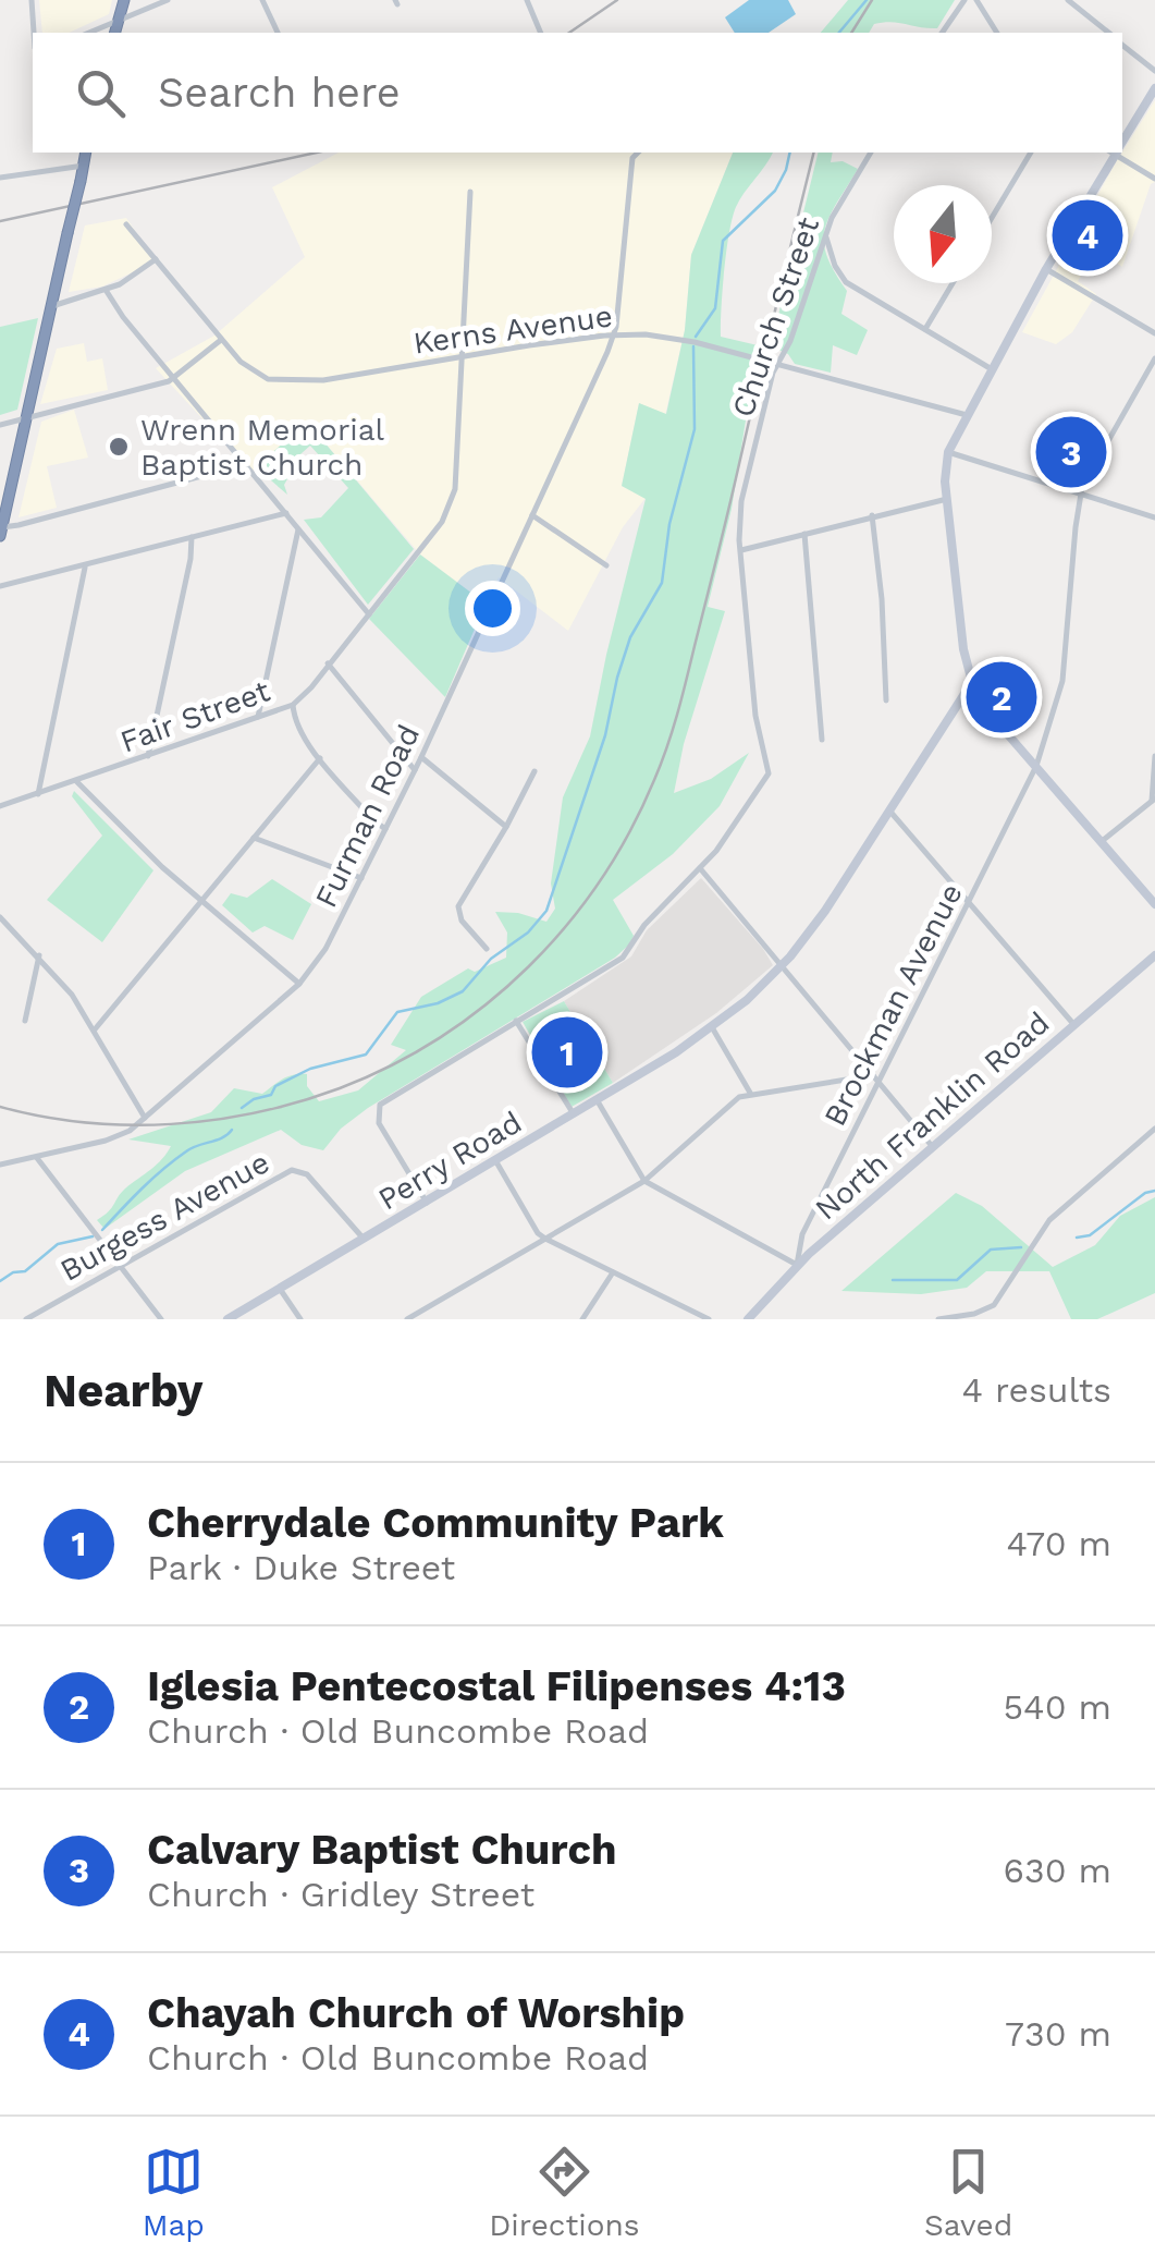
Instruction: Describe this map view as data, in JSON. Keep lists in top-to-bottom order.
{
  "streets": {
    "street": [
      "Church Street",
      "Kerns Avenue",
      "Fair Street",
      "Furman Road",
      "Brockman Avenue",
      "North Franklin Road",
      "Perry Road",
      "Burgess Avenue"
    ]
  },
  "crossings": [
    ["Church Street", "Kerns Avenue"],
    ["Kerns Avenue", "Fair Street"],
    ["Kerns Avenue", "Furman Road"],
    ["Brockman Avenue", "North Franklin Road"],
    ["Perry Road", "Burgess Avenue"]
  ],
  "places": ["Wrenn Memorial Baptist Church"],
  "north": "bottom",
  "page": {
    "search": "Search here",
    "pins": [
      "4",
      "3",
      "2",
      "1"
    ],
    "heading": ["Nearby", "4 results"],
    "list": [
      {
        "mark": "1",
        "name": "Cherrydale Community Park",
        "note": "Park · Duke Street",
        "value": "470 m"
      },
      {
        "mark": "2",
        "name": "Iglesia Pentecostal Filipenses 4:13",
        "note": "Church · Old Buncombe Road",
        "value": "540 m"
      },
      {
        "mark": "3",
        "name": "Calvary Baptist Church",
        "note": "Church · Gridley Street",
        "value": "630 m"
      },
      {
        "mark": "4",
        "name": "Chayah Church of Worship",
        "note": "Church · Old Buncombe Road",
        "value": "730 m"
      }
    ],
    "nav": ["Map", "Directions", "Saved"]
  }
}
